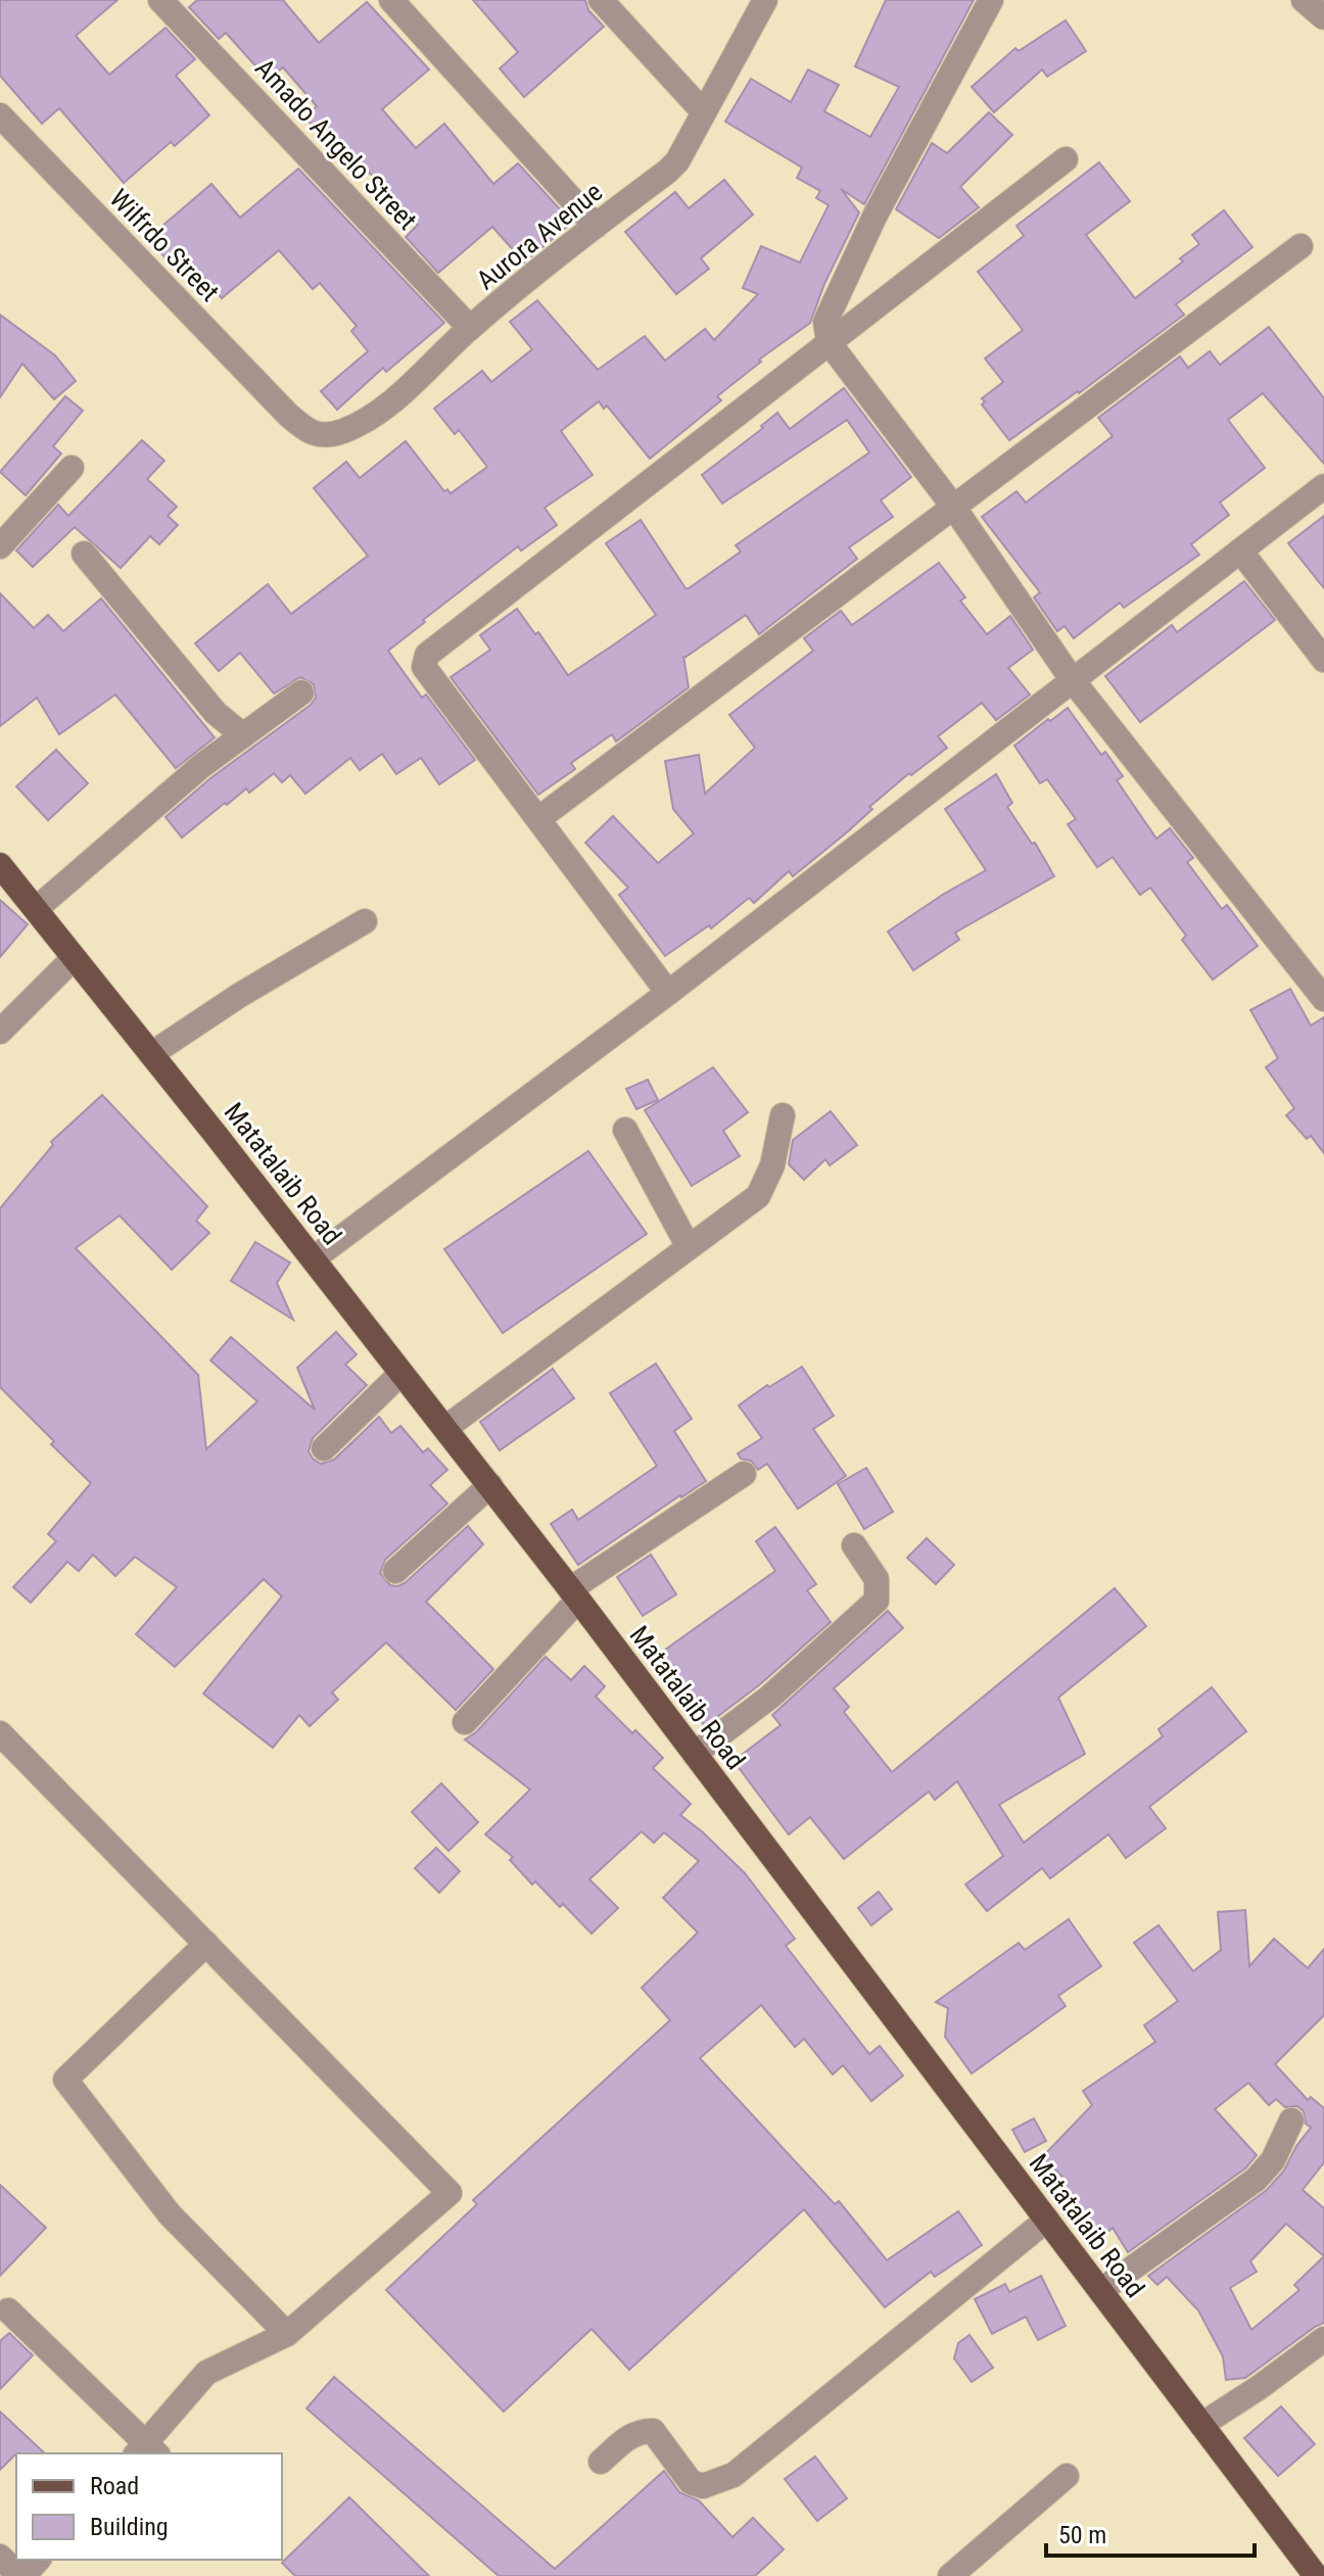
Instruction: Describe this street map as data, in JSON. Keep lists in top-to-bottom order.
{
  "streets": {
    "main road": ["Matatalaib Road"],
    "street": ["Amado Angelo Street", "Aurora Avenue", "Wilfrdo Street"]
  },
  "crossings": [
    ["Amado Angelo Street", "Aurora Avenue"],
    ["Aurora Avenue", "Wilfrdo Street"]
  ],
  "legend": ["Road", "Building"],
  "scale_bar": "50 m"
}
